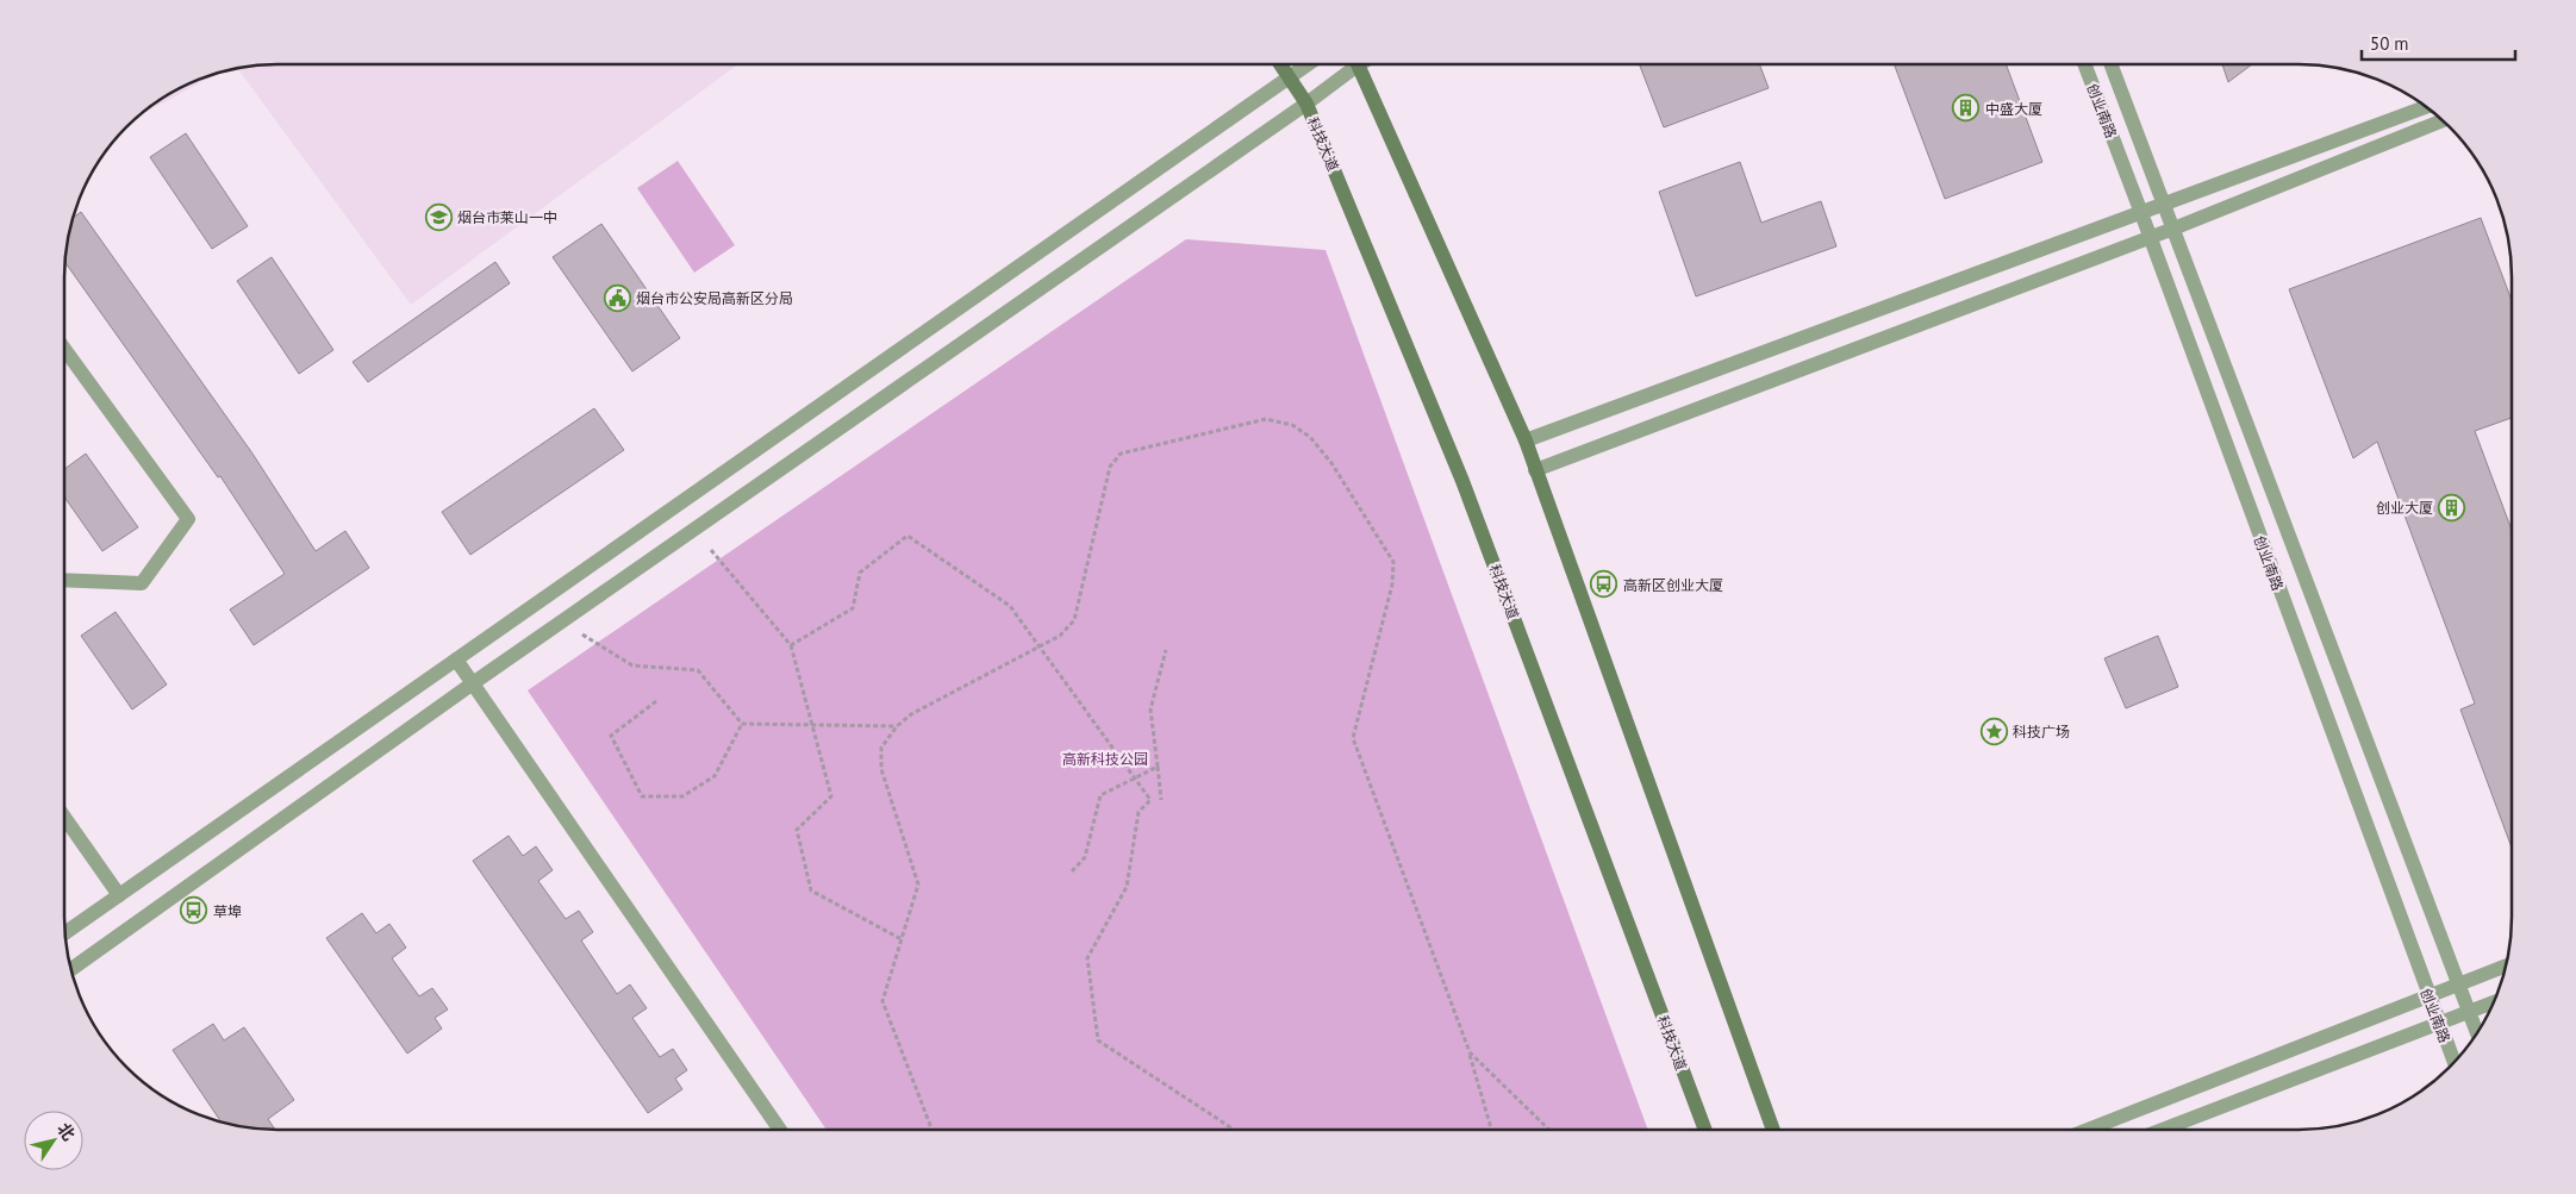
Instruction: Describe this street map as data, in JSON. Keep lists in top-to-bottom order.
{
  "streets": {
    "main road": ["科技大道"],
    "street": ["创业南路"]
  },
  "parks": ["高新科技公园"],
  "places": {
    "building": ["中盛大厦", "创业大厦"],
    "school or university": ["烟台市莱山一中"],
    "public building": ["烟台市公安局高新区分局"],
    "bus stop": ["高新区创业大厦", "草埠"],
    "place": ["科技广场"]
  },
  "scale_bar": "50 m",
  "north": "top right"
}
